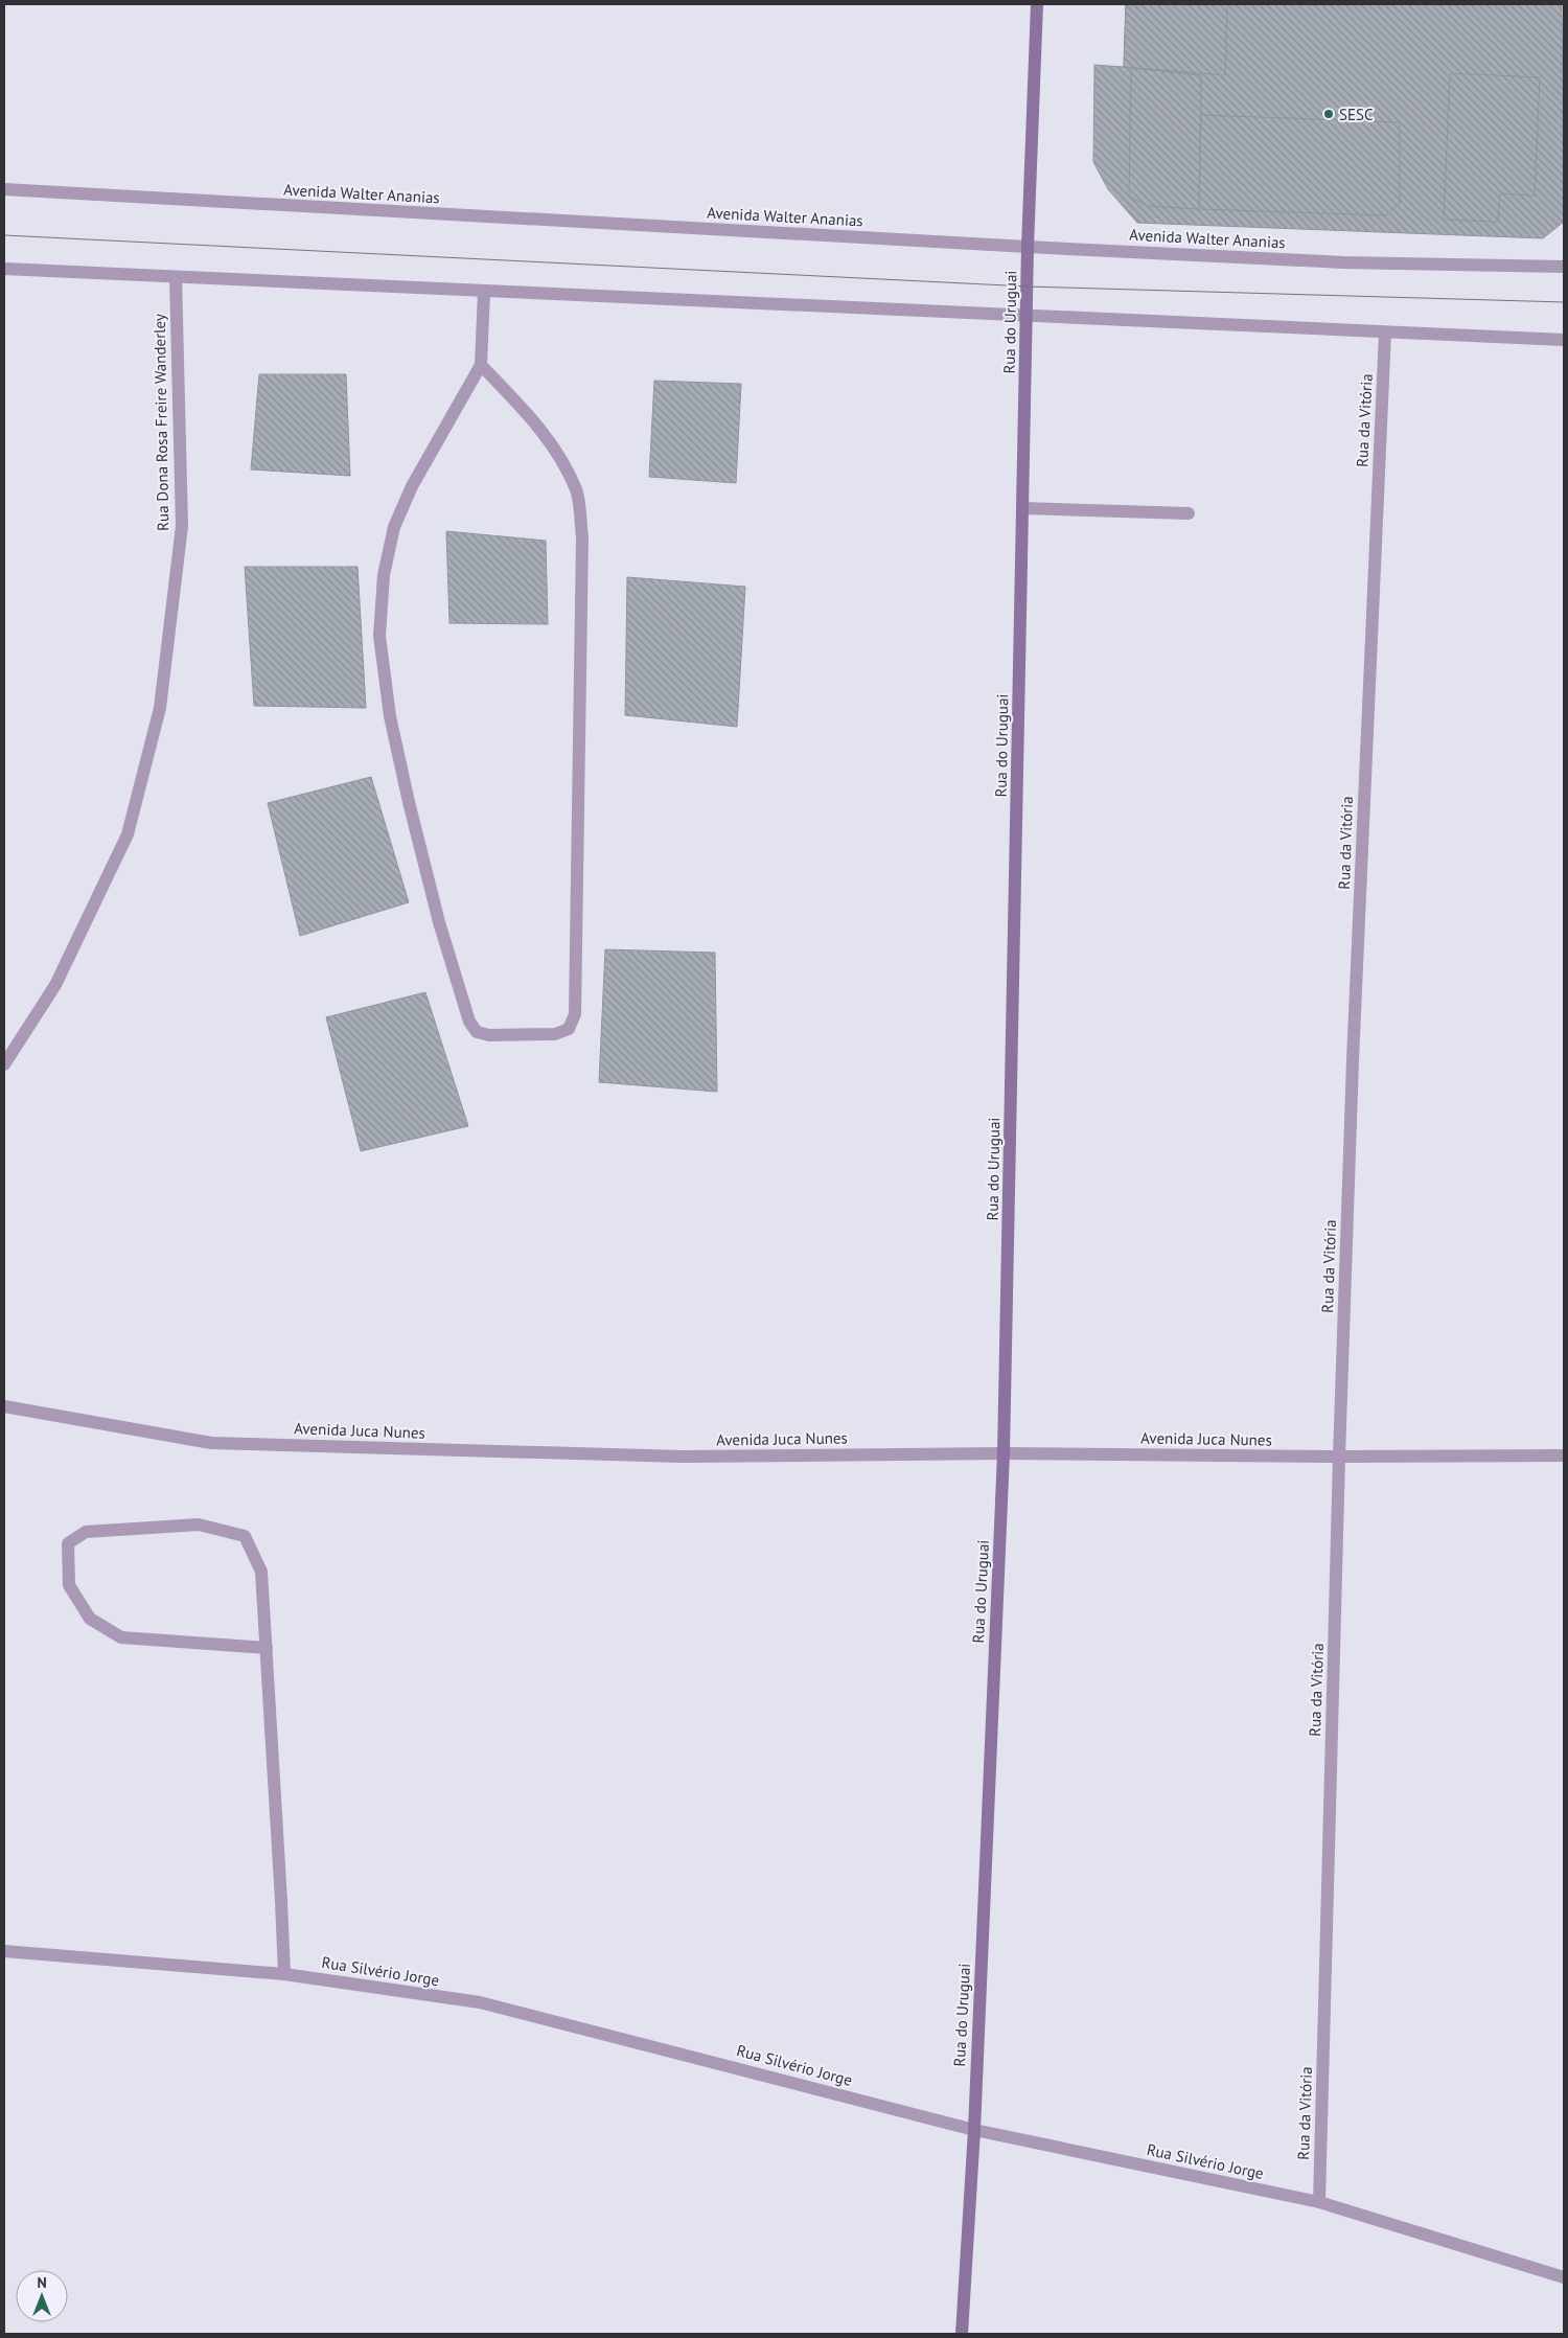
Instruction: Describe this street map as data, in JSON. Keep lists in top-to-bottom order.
{
  "streets": {
    "main road": ["Rua do Uruguai"],
    "street": [
      "Avenida Walter Ananias",
      "Rua da Vitória",
      "Rua Dona Rosa Freire Wanderley",
      "Avenida Juca Nunes",
      "Rua Silvério Jorge"
    ]
  },
  "crossings": [
    ["Avenida Walter Ananias", "Rua do Uruguai"],
    ["Rua do Uruguai", "Avenida Juca Nunes"],
    ["Rua do Uruguai", "Rua Silvério Jorge"],
    ["Rua da Vitória", "Avenida Juca Nunes"],
    ["Rua da Vitória", "Rua Silvério Jorge"]
  ],
  "places": ["SESC"],
  "north": "top"
}
